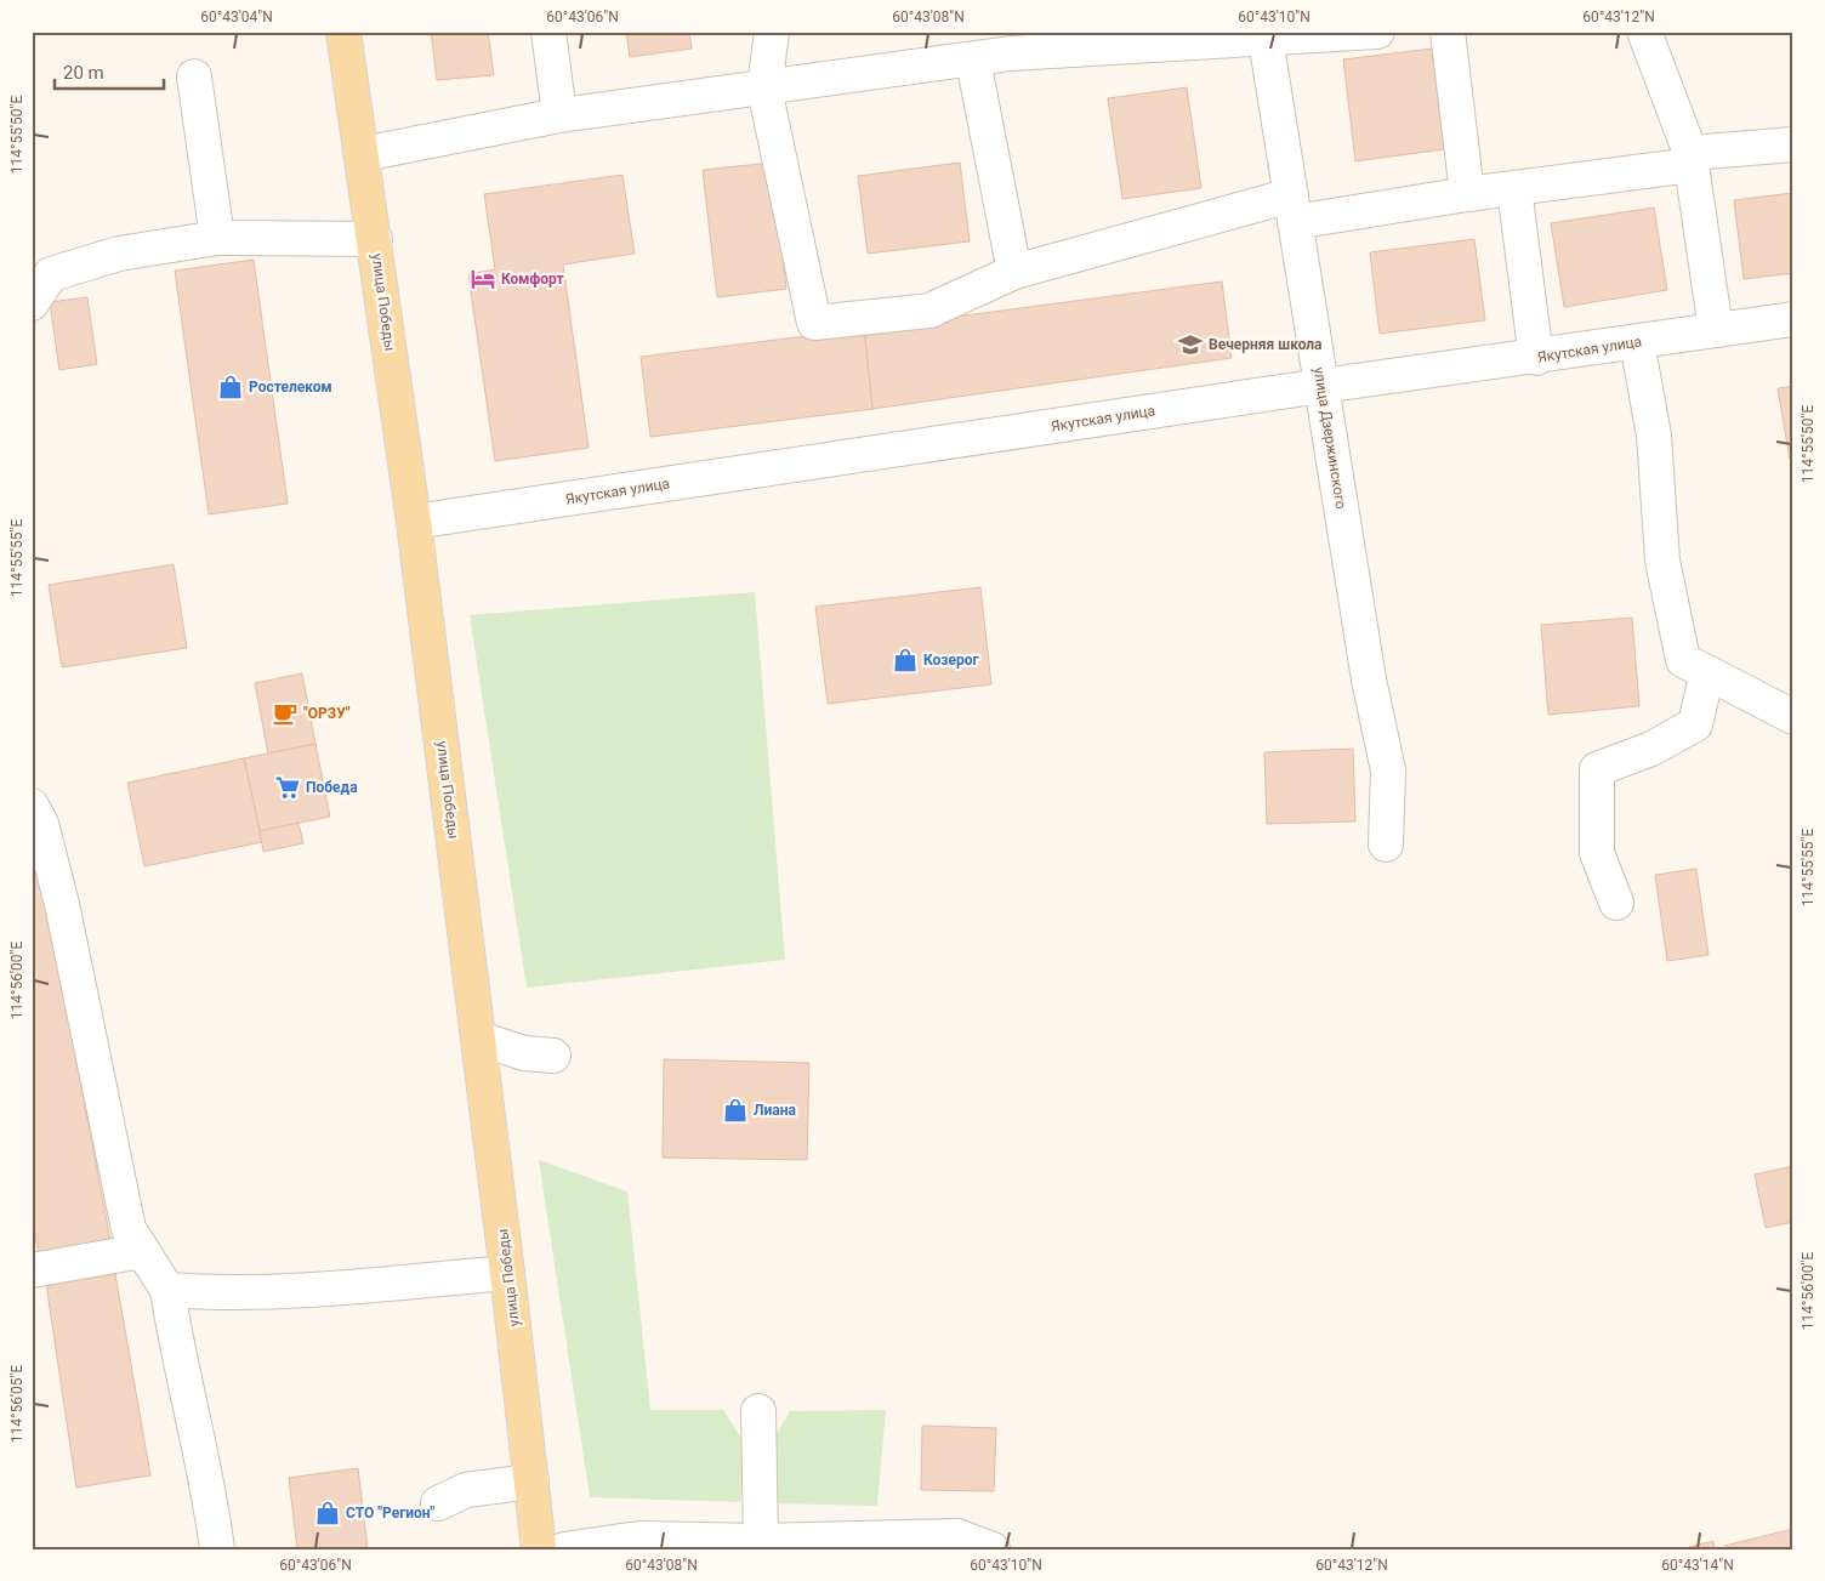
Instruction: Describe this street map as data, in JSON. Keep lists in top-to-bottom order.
{
  "streets": {
    "main road": ["улица Победы"],
    "street": ["Якутская улица", "улица Дзержинского"]
  },
  "crossings": [
    ["улица Победы", "Якутская улица"],
    ["Якутская улица", "улица Дзержинского"]
  ],
  "places": {
    "hotel": ["Комфорт"],
    "school or university": ["Вечерняя школа"],
    "shop": [
      "Ростелеком",
      "Козерог",
      "Лиана",
      "СТО \"Регион\""
    ],
    "cafe": ["\"ОРЗУ\""],
    "supermarket": ["Победа"]
  },
  "scale_bar": "20 m",
  "coordinates": [
    "60°43'04\"N",
    "60°43'06\"N",
    "60°43'08\"N",
    "60°43'10\"N",
    "60°43'12\"N",
    "114°55'50\"E",
    "114°55'55\"E",
    "114°56'00\"E",
    "114°56'05\"E",
    "60°43'14\"N"
  ]
}
